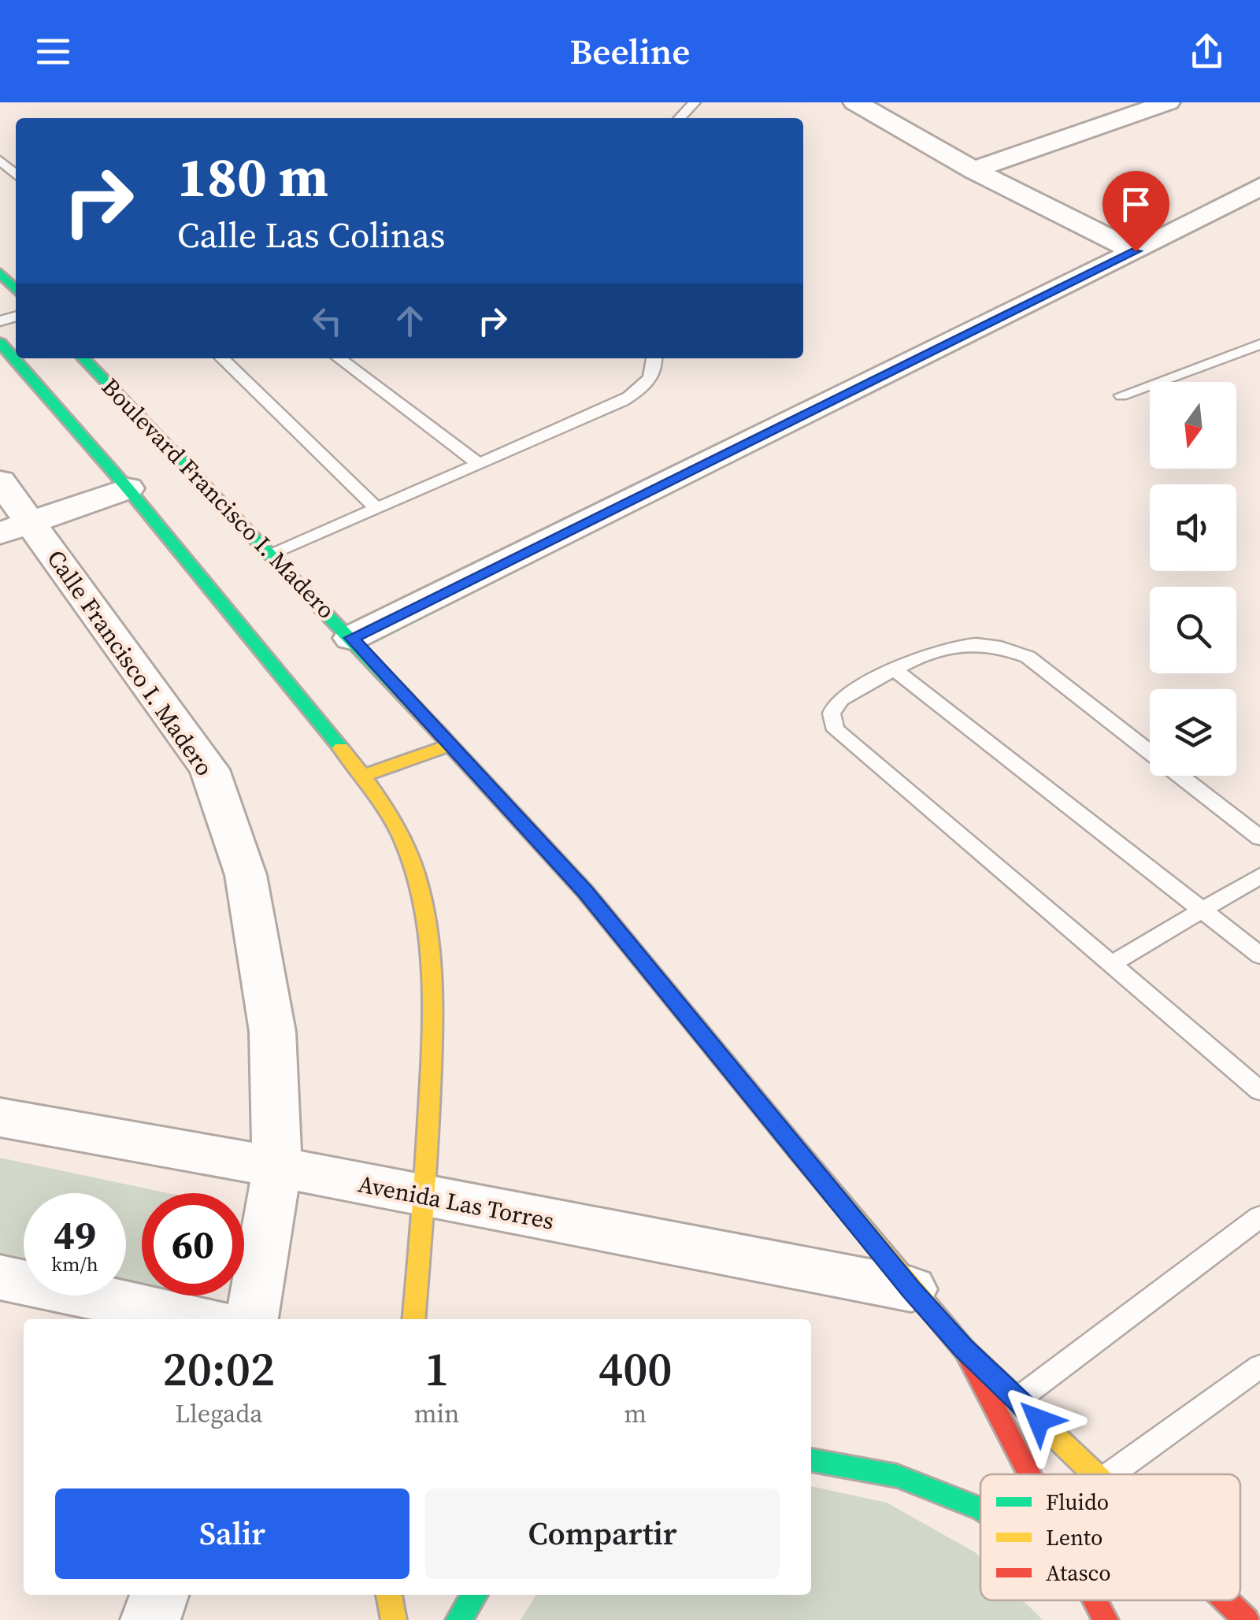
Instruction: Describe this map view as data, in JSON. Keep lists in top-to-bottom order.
{
  "streets": {
    "main road": ["Boulevard Francisco I. Madero"],
    "street": ["Calle Francisco I. Madero", "Avenida Las Torres"]
  },
  "crossings": [
    ["Boulevard Francisco I. Madero", "Avenida Las Torres"],
    ["Calle Francisco I. Madero", "Avenida Las Torres"]
  ],
  "legend": ["Fluido", "Lento", "Atasco"],
  "north": "bottom",
  "page": {
    "header": "Beeline",
    "turn": ["180 m", "Calle Las Colinas"],
    "speed": "49 km/h",
    "limit": "60",
    "eta": [
      "20:02",
      "Llegada",
      "1",
      "min",
      "400",
      "m"
    ],
    "buttons": ["Salir", "Compartir"]
  }
}
